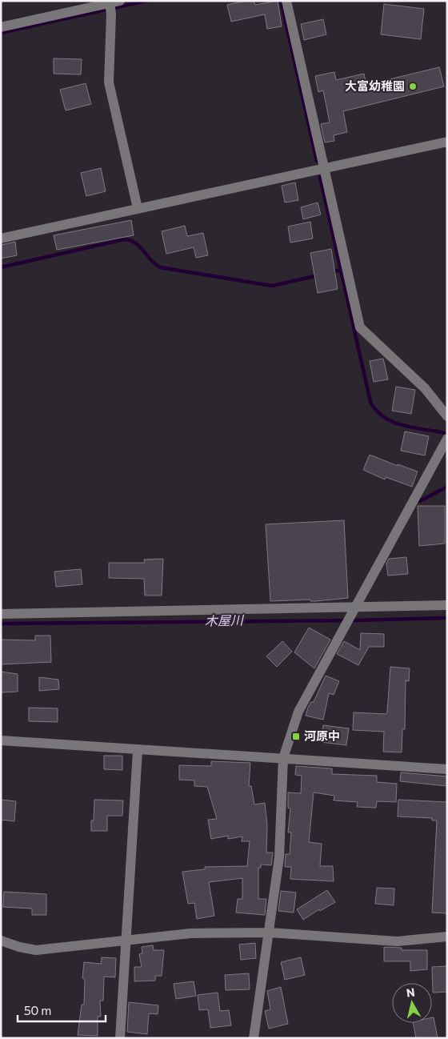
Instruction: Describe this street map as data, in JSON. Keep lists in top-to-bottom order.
{
  "water": ["木屋川"],
  "places": {
    "other": ["大富幼稚園"],
    "transit": ["河原中"]
  },
  "scale_bar": "50 m",
  "north": "top"
}
